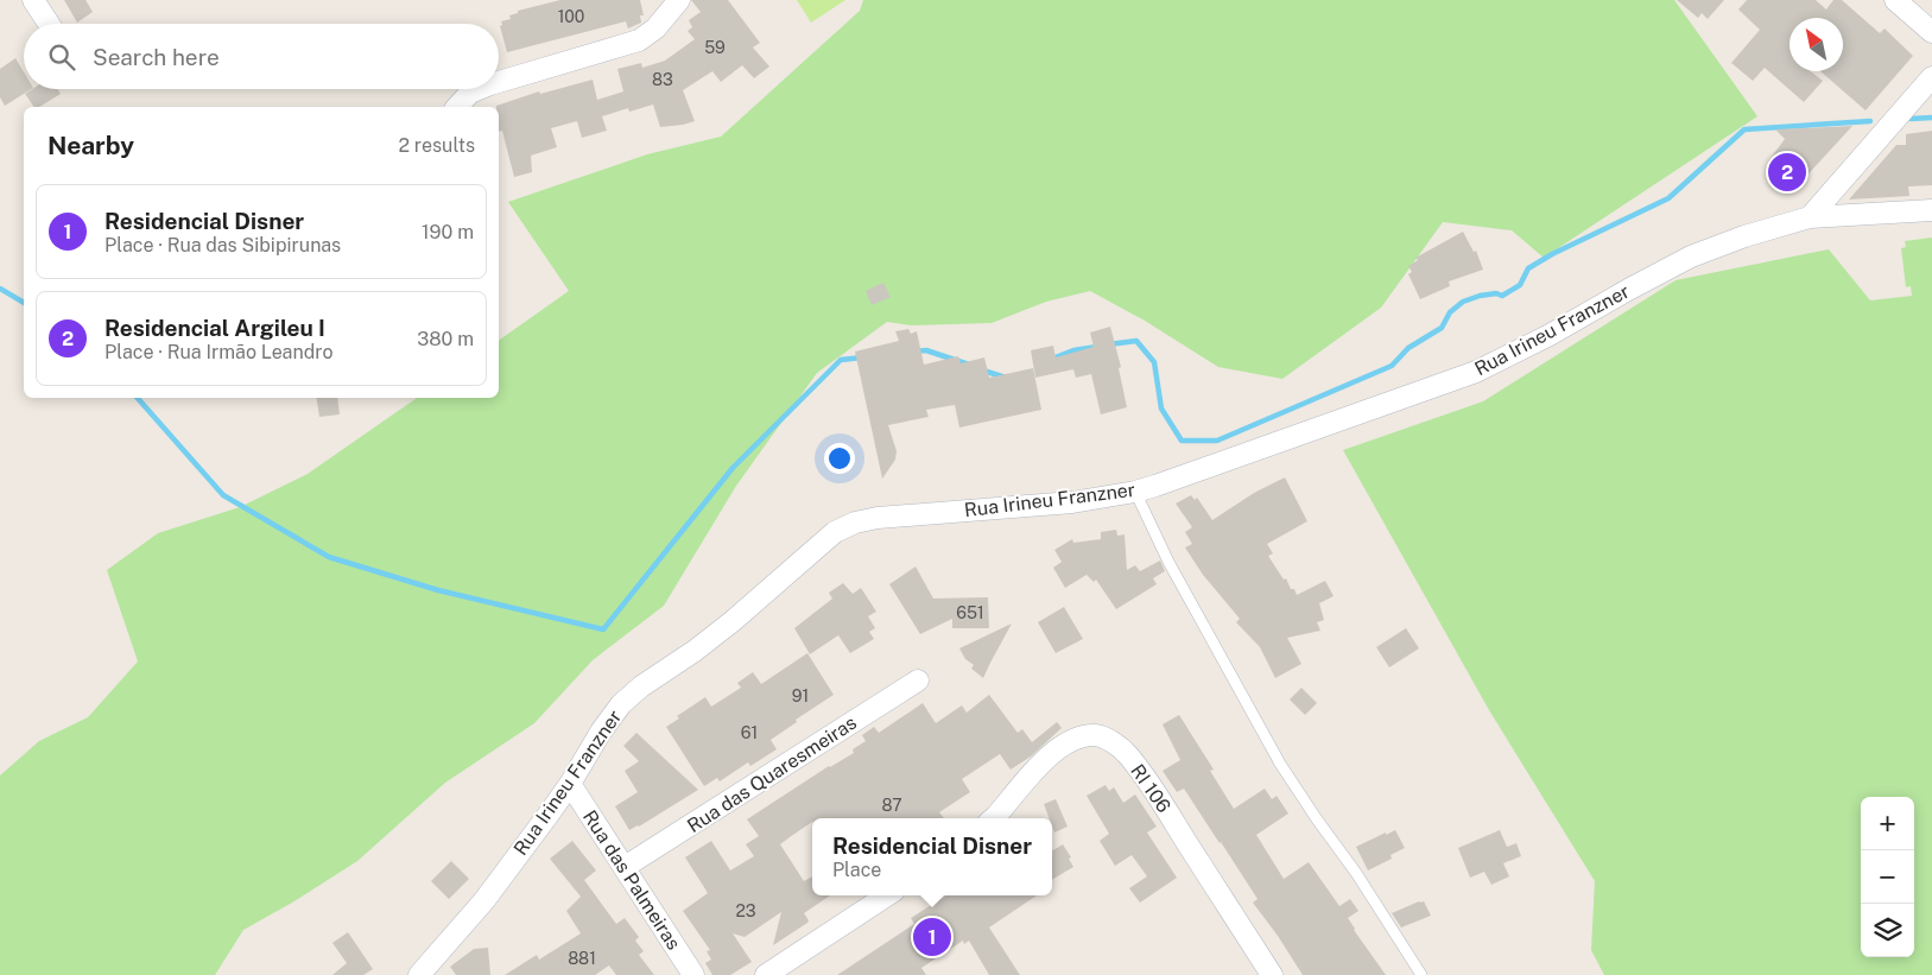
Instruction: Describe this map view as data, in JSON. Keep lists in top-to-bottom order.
{
  "streets": {
    "street": [
      "Rua Irineu Franzner",
      "Rua das Quaresmeiras",
      "RI 106",
      "Rua das Palmeiras"
    ]
  },
  "crossings": [
    ["Rua Irineu Franzner", "Rua das Palmeiras"],
    ["Rua das Quaresmeiras", "Rua das Palmeiras"]
  ],
  "house_numbers": [
    "100",
    "59",
    "83",
    "651",
    "91",
    "61",
    "87",
    "23",
    "881"
  ],
  "north": "top left",
  "page": {
    "search": "Search here",
    "heading": ["Nearby", "2 results"],
    "pins": ["2", "1"],
    "list": [
      {
        "mark": "1",
        "name": "Residencial Disner",
        "note": "Place · Rua das Sibipirunas",
        "value": "190 m"
      },
      {
        "mark": "2",
        "name": "Residencial Argileu I",
        "note": "Place · Rua Irmão Leandro",
        "value": "380 m"
      }
    ],
    "map_buttons": ["+", "−"],
    "popup": ["Residencial Disner", "Place"]
  }
}
